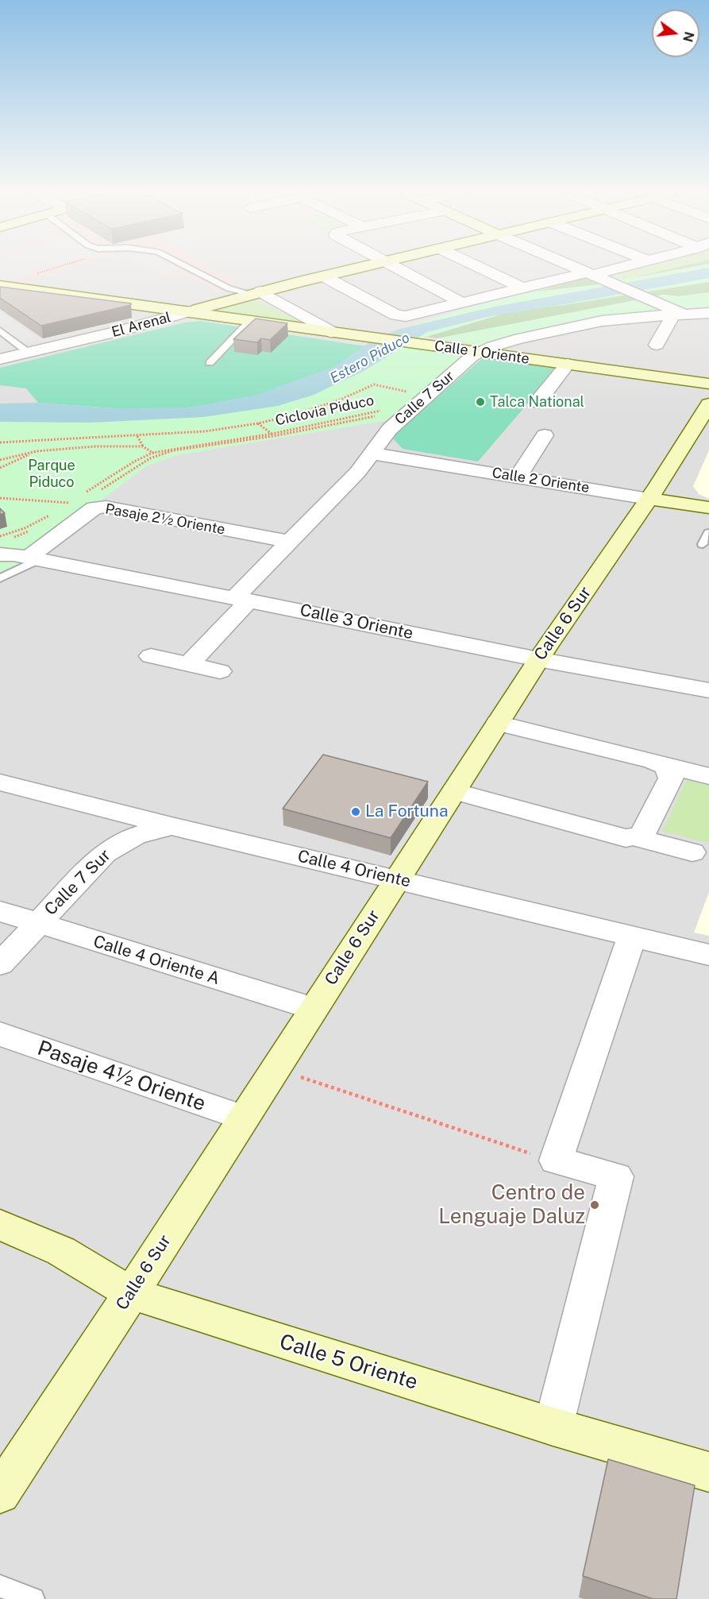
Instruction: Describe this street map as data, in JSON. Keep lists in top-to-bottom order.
{
  "streets": {
    "street": [
      "El Arenal",
      "Calle 1 Oriente",
      "Calle 7 Sur",
      "Calle 2 Oriente",
      "Pasaje 2½ Oriente",
      "Calle 3 Oriente",
      "Calle 6 Sur",
      "Calle 4 Oriente",
      "Calle 4 Oriente A",
      "Pasaje 4½ Oriente",
      "Calle 5 Oriente"
    ],
    "path": ["Ciclovia Piduco"]
  },
  "crossings": [
    ["El Arenal", "Calle 1 Oriente"],
    ["Calle 1 Oriente", "Calle 7 Sur"],
    ["Calle 7 Sur", "Calle 2 Oriente"],
    ["Calle 7 Sur", "Pasaje 2½ Oriente"],
    ["Calle 7 Sur", "Calle 3 Oriente"],
    ["Calle 7 Sur", "Calle 4 Oriente"],
    ["Calle 7 Sur", "Calle 4 Oriente A"],
    ["Calle 2 Oriente", "Calle 6 Sur"],
    ["Pasaje 2½ Oriente", "Calle 3 Oriente"],
    ["Calle 3 Oriente", "Calle 6 Sur"],
    ["Calle 6 Sur", "Calle 4 Oriente"],
    ["Calle 6 Sur", "Calle 4 Oriente A"],
    ["Calle 6 Sur", "Pasaje 4½ Oriente"],
    ["Calle 6 Sur", "Calle 5 Oriente"]
  ],
  "water": ["Estero Piduco"],
  "parks": ["Parque Piduco"],
  "places": ["Talca National", "La Fortuna", "Centro de Lenguaje Daluz"],
  "north": "right"
}
